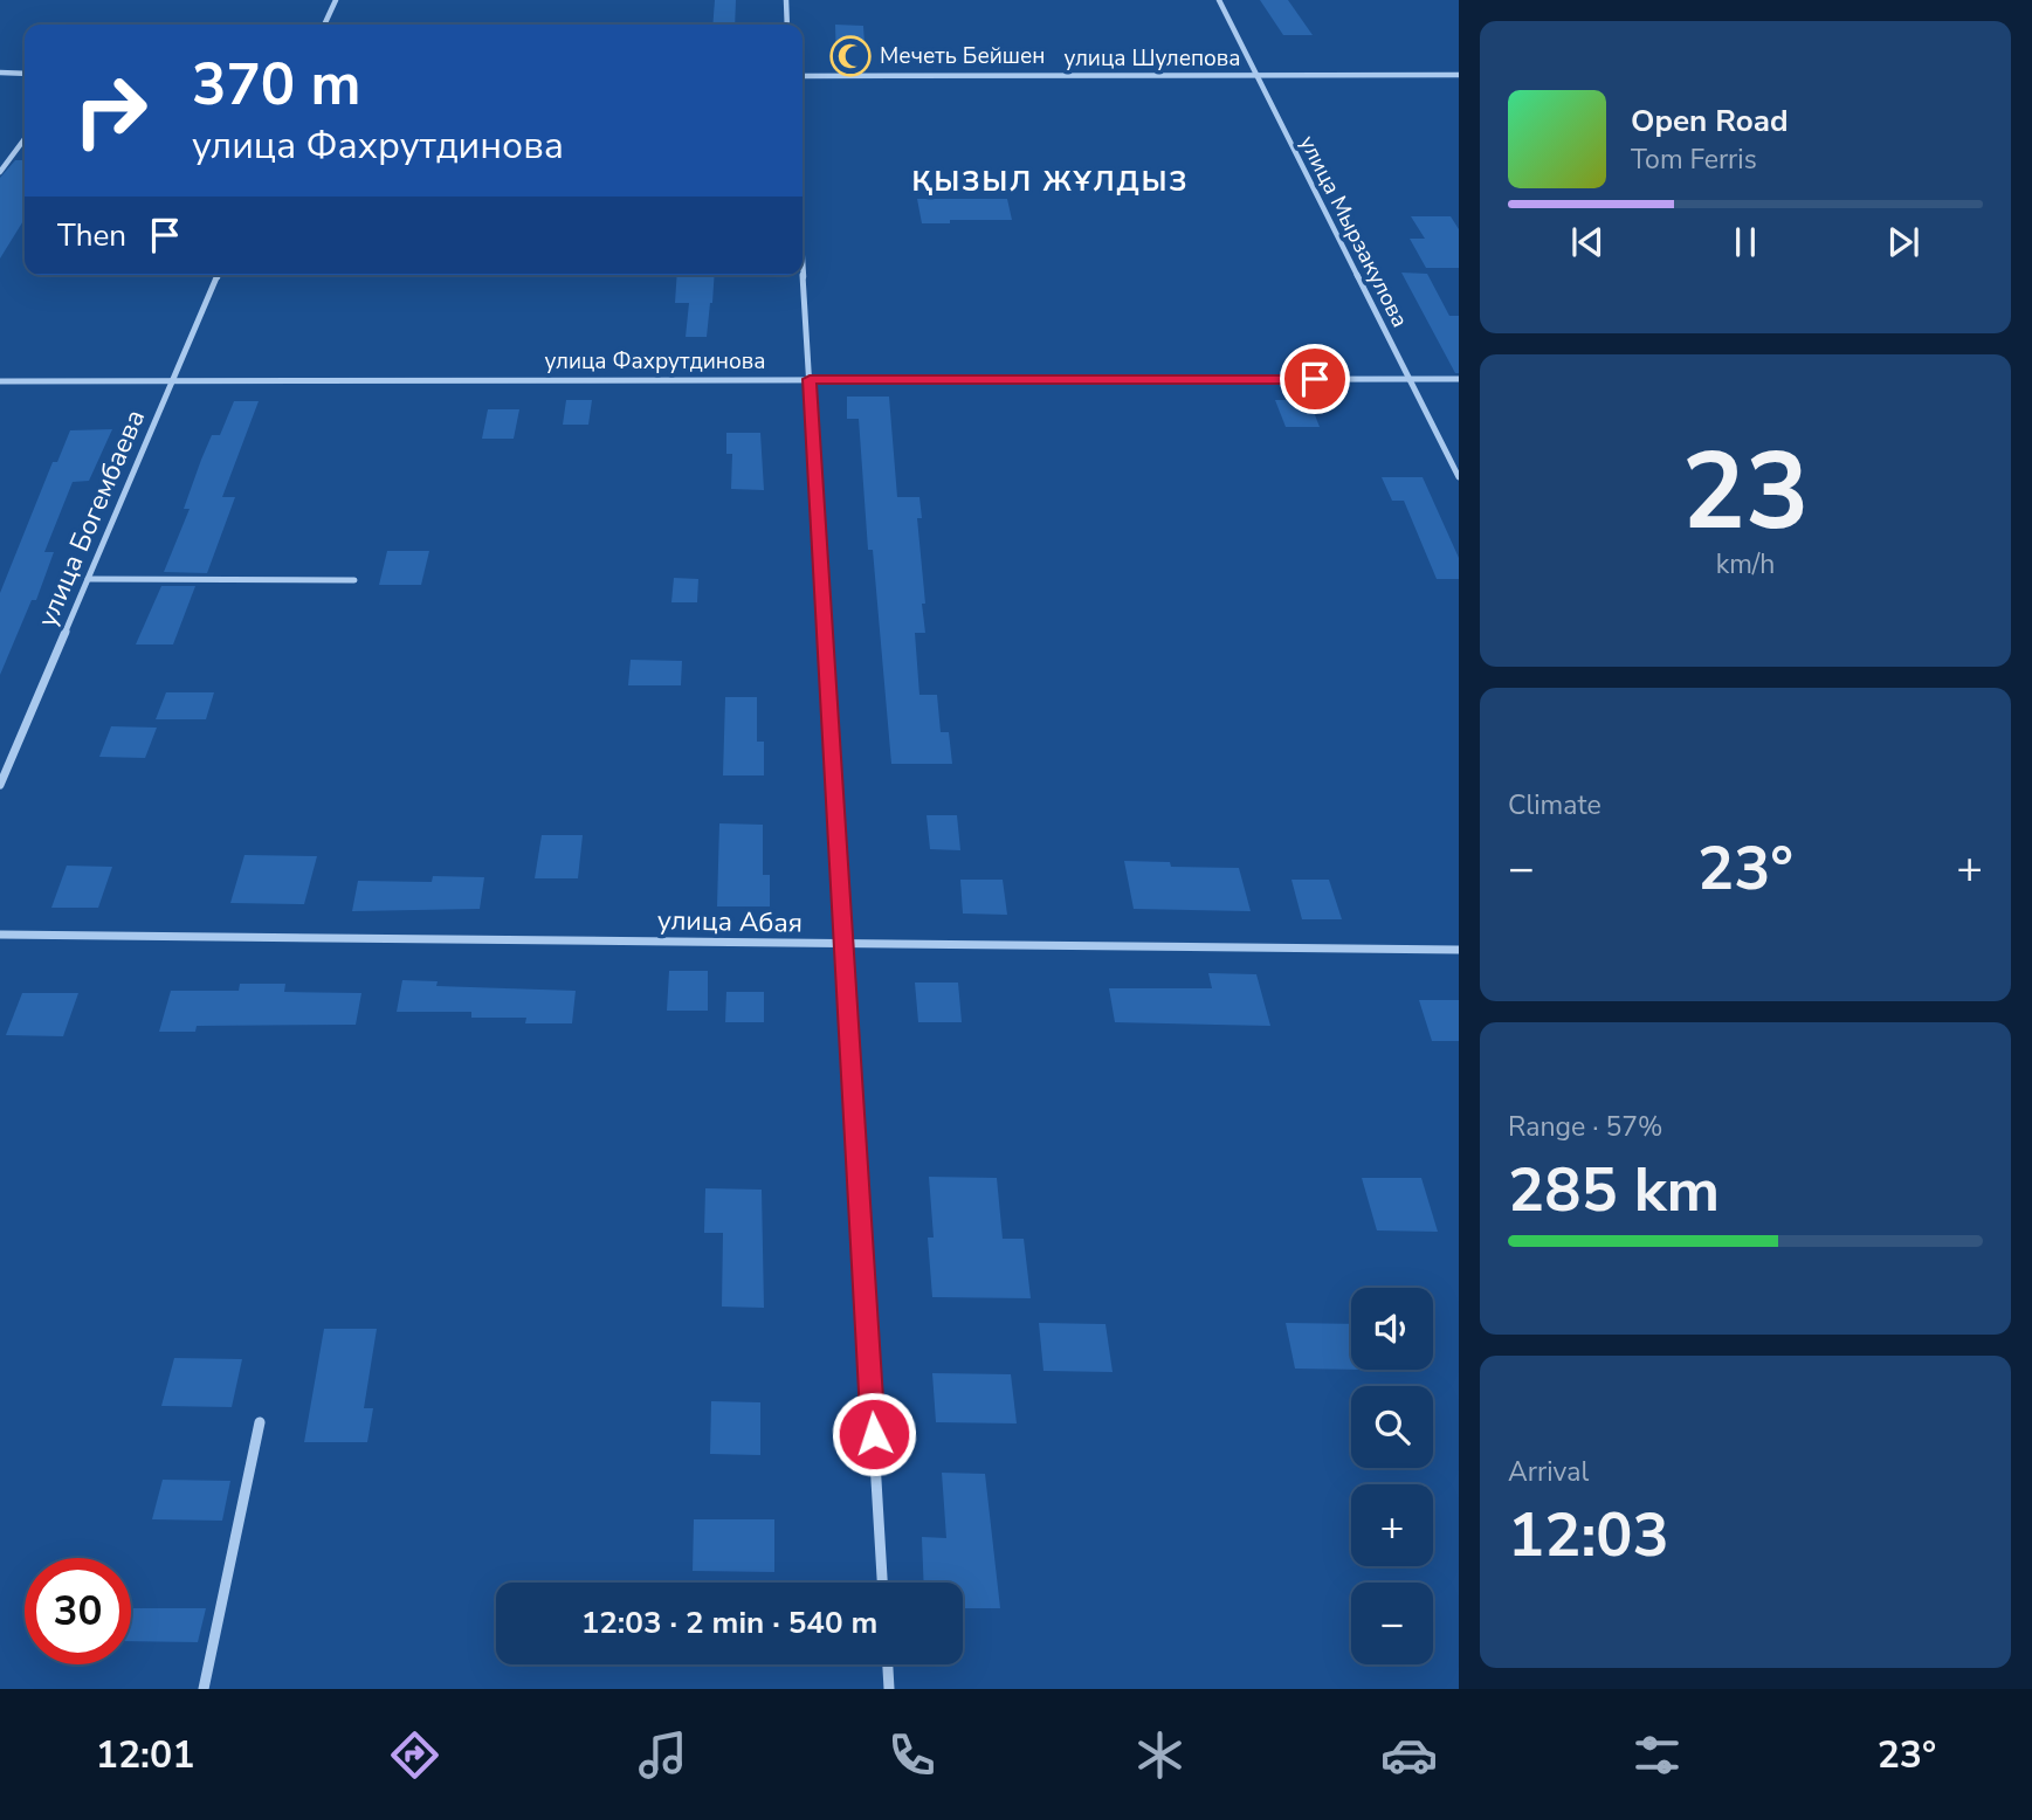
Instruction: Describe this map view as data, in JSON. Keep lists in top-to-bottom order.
{
  "streets": {
    "street": [
      "улица Шулепова",
      "улица Мырзакулова",
      "улица Фахрутдинова",
      "улица Богембаева",
      "улица Абая"
    ]
  },
  "crossings": [
    ["улица Шулепова", "улица Мырзакулова"],
    ["улица Мырзакулова", "улица Фахрутдинова"],
    ["улица Фахрутдинова", "улица Богембаева"]
  ],
  "districts": ["ҚЫЗЫЛ ЖҰЛДЫЗ"],
  "places": {
    "mosque": ["Мечеть Бейшен"]
  },
  "page": {
    "turn": ["370 m", "улица Фахрутдинова"],
    "song": ["Open Road", "Tom Ferris"],
    "then": "Then",
    "tile": [
      ["23", "km/h"],
      "Climate",
      ["Range · 57%", "285 km"],
      ["Arrival", "12:03"]
    ],
    "heat": ["−", "23°", "+"],
    "map_buttons": ["+", "−"],
    "limit": "30",
    "trip": "12:03 · 2 min · 540 m",
    "tabs": ["12:01", "23°"]
  }
}
